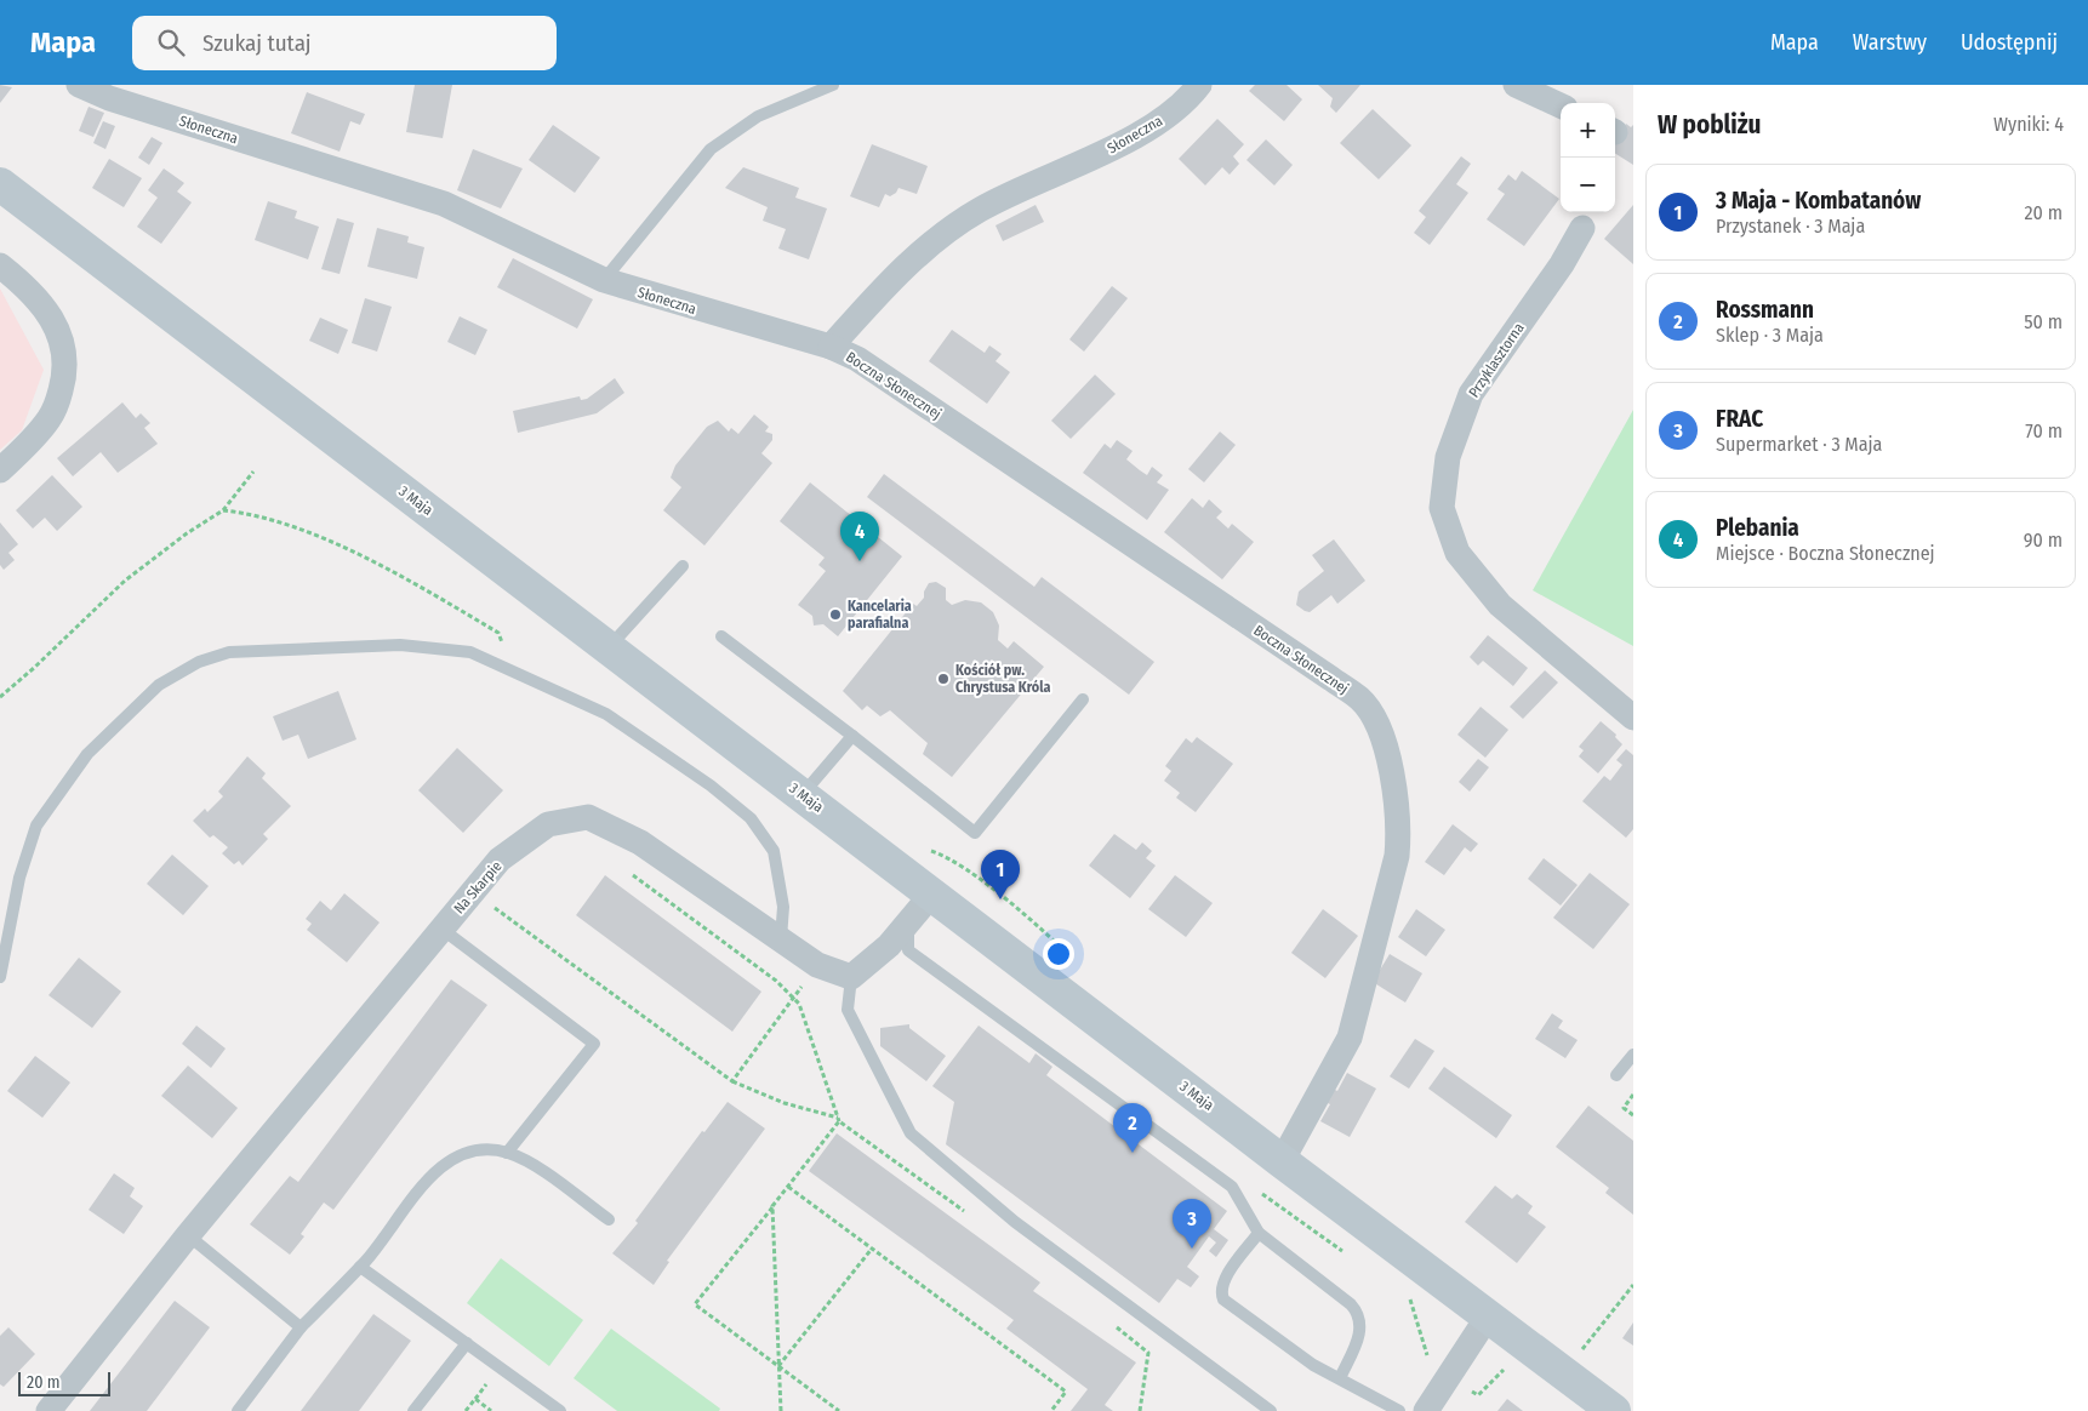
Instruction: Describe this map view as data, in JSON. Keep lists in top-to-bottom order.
{
  "streets": {
    "street": [
      "Słoneczna",
      "Przyklasztorna",
      "Boczna Słonecznej",
      "3 Maja",
      "Na Skarpie"
    ]
  },
  "crossings": [
    ["Słoneczna", "Boczna Słonecznej"],
    ["Boczna Słonecznej", "3 Maja"]
  ],
  "places": ["Kancelaria parafialna", "Kościół pw. Chrystusa Króla"],
  "scale_bar": "20 m",
  "page": {
    "header": "Mapa",
    "search": "Szukaj tutaj",
    "nav": ["Mapa", "Warstwy", "Udostępnij"],
    "heading": ["W pobliżu", "Wyniki: 4"],
    "map_buttons": ["+", "−"],
    "list": [
      {
        "mark": "1",
        "name": "3 Maja - Kombatanów",
        "note": "Przystanek · 3 Maja",
        "value": "20 m"
      },
      {
        "mark": "2",
        "name": "Rossmann",
        "note": "Sklep · 3 Maja",
        "value": "50 m"
      },
      {
        "mark": "3",
        "name": "FRAC",
        "note": "Supermarket · 3 Maja",
        "value": "70 m"
      },
      {
        "mark": "4",
        "name": "Plebania",
        "note": "Miejsce · Boczna Słonecznej",
        "value": "90 m"
      }
    ],
    "pins": [
      "4",
      "1",
      "2",
      "3"
    ],
    "scale": "20 m"
  }
}
